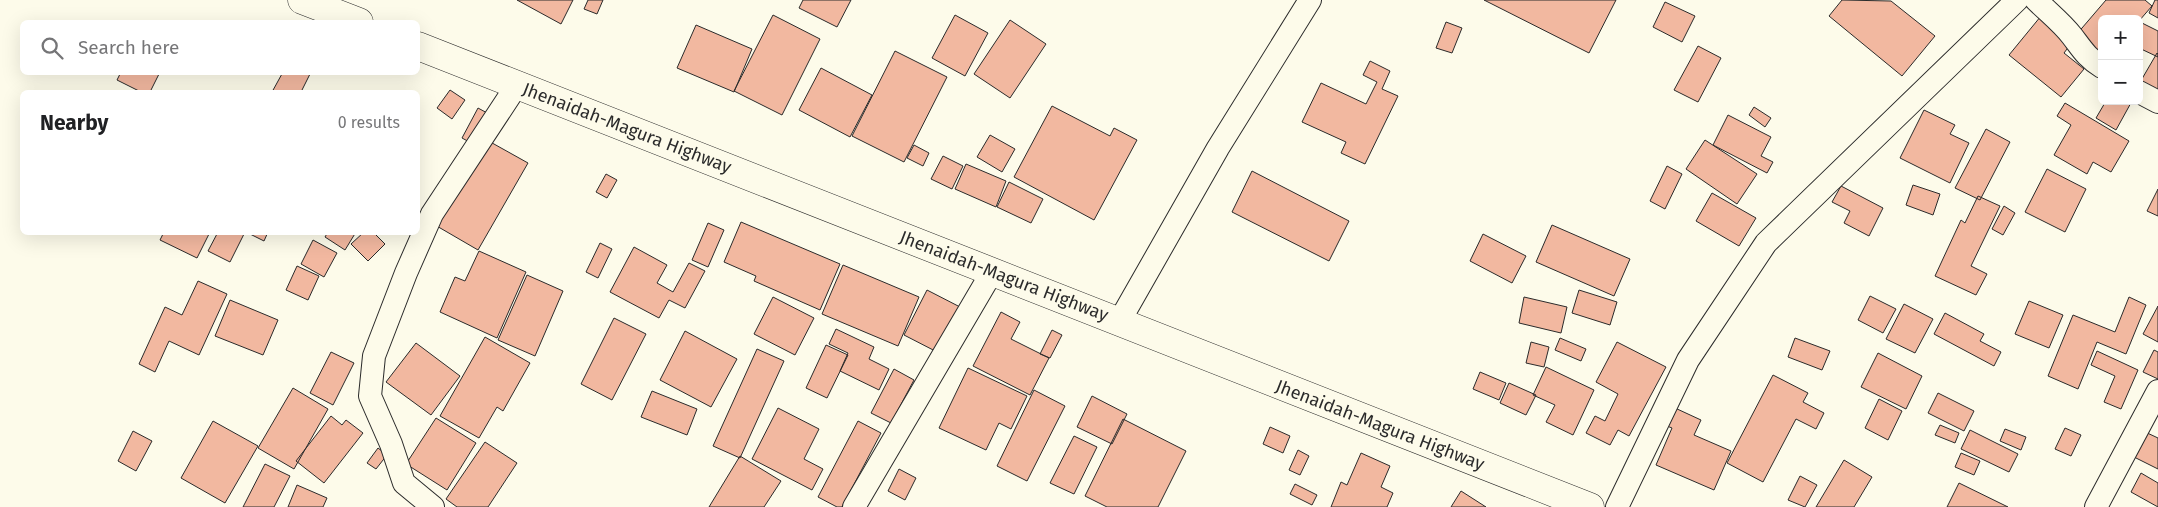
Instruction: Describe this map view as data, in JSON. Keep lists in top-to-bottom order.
{
  "streets": {
    "highway": ["Jhenaidah-Magura Highway"]
  },
  "page": {
    "map_buttons": ["+", "−"],
    "search": "Search here",
    "heading": ["Nearby", "0 results"]
  }
}
